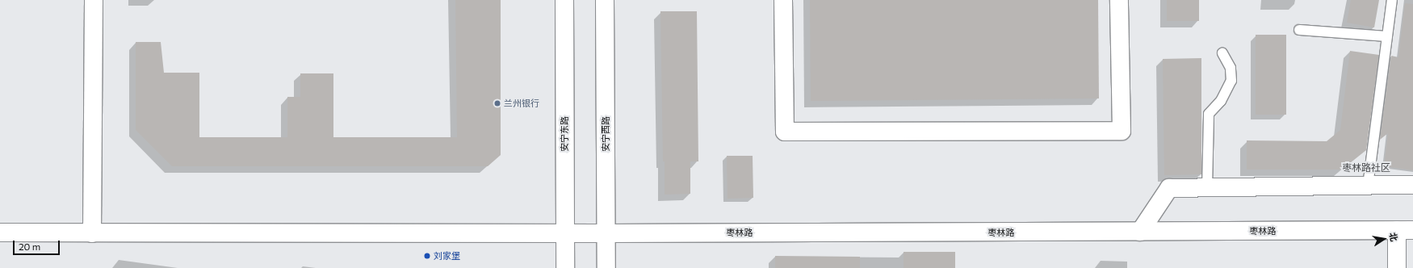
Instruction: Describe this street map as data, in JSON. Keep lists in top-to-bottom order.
{
  "streets": {
    "street": ["安宁东路", "安宁西路", "枣林路"]
  },
  "crossings": [
    ["安宁东路", "枣林路"],
    ["安宁西路", "枣林路"]
  ],
  "districts": ["枣林路社区"],
  "places": ["兰州银行", "刘家堡"],
  "scale_bar": "20 m",
  "north": "right"
}
